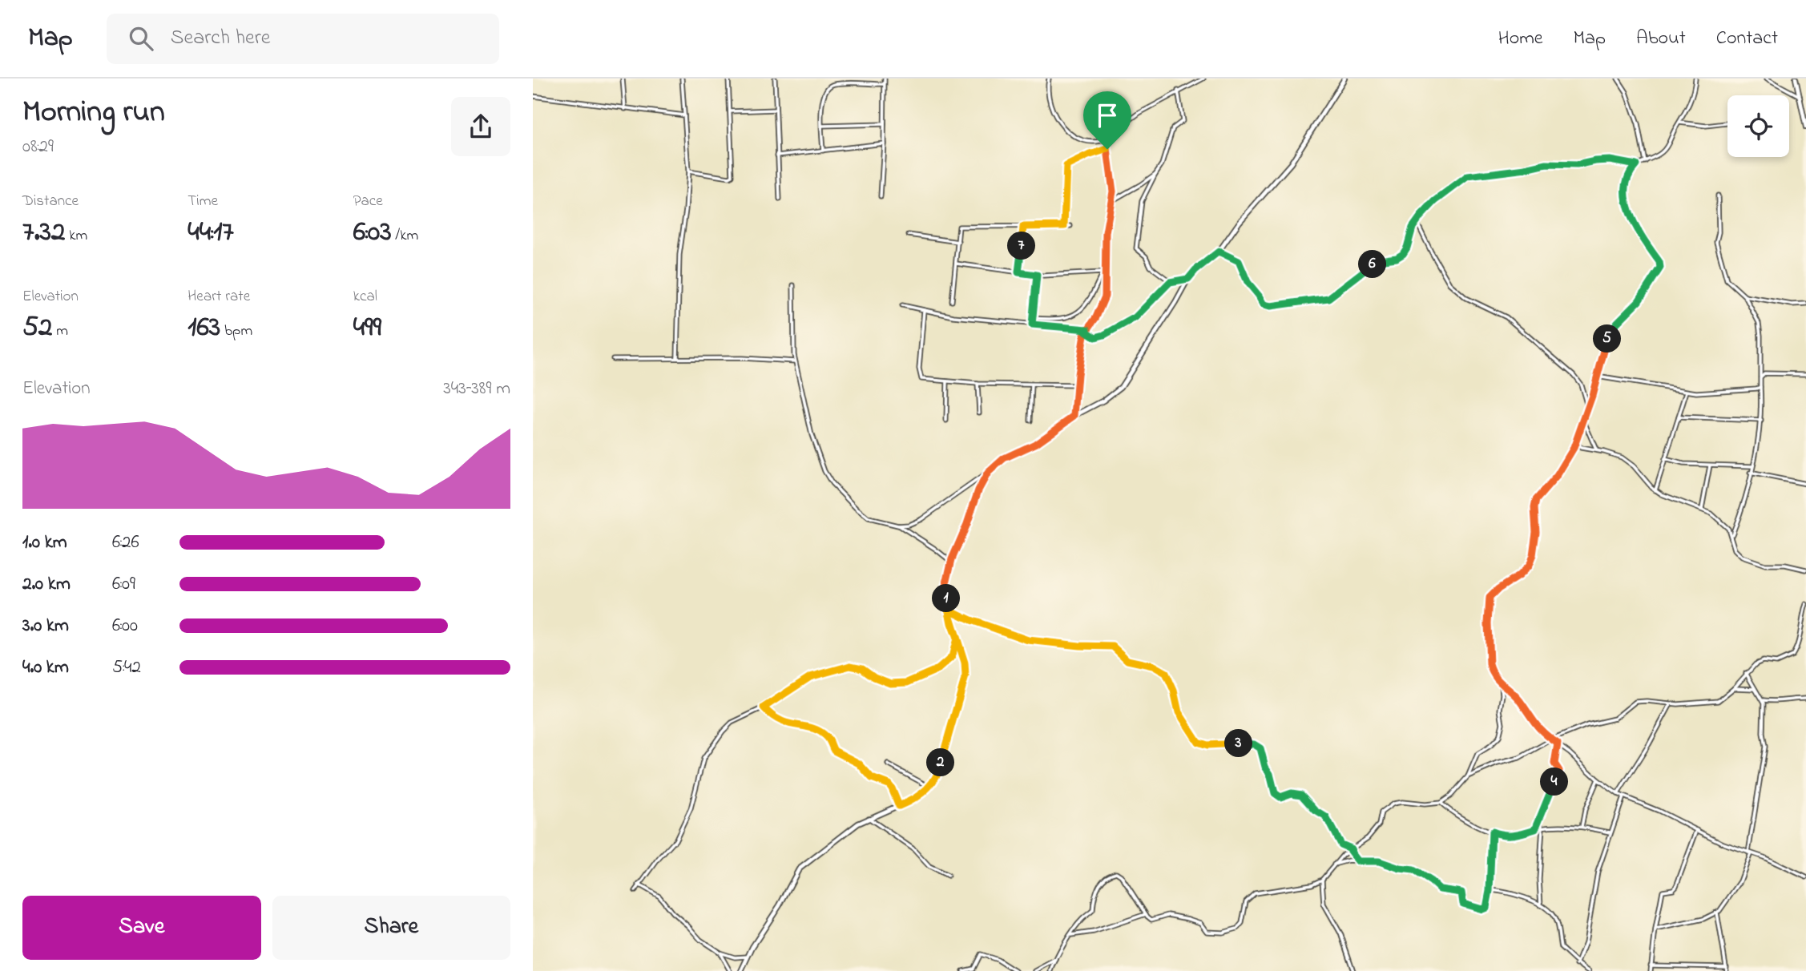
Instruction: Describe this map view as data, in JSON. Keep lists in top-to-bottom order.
{
  "page": {
    "header": "Map",
    "search": "Search here",
    "nav": [
      "Home",
      "Map",
      "About",
      "Contact"
    ],
    "heading": ["Morning run", "08:29"],
    "stats": [
      ["Distance", "7.32 km"],
      ["Time", "44:17"],
      ["Pace", "6:03 /km"],
      ["Elevation", "52 m"],
      ["Heart rate", "163 bpm"],
      ["kcal", "499"]
    ],
    "pins": [
      "7",
      "6",
      "5",
      "1",
      "3",
      "2",
      "4"
    ],
    "chart": ["Elevation", "343–389 m"],
    "list": [
      {
        "name": "1.0 km",
        "note": "6:26"
      },
      {
        "name": "2.0 km",
        "note": "6:09"
      },
      {
        "name": "3.0 km",
        "note": "6:00"
      },
      {
        "name": "4.0 km",
        "note": "5:42"
      }
    ],
    "buttons": ["Save", "Share"]
  }
}
